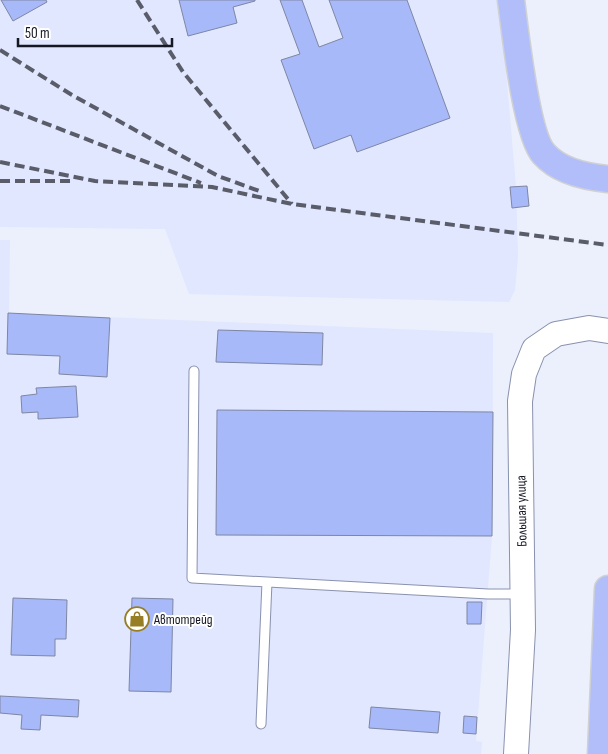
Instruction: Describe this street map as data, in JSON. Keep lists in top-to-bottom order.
{
  "streets": {
    "main road": ["Большая улица"]
  },
  "places": {
    "shop": ["Автотрейд"]
  },
  "scale_bar": "50 m"
}
